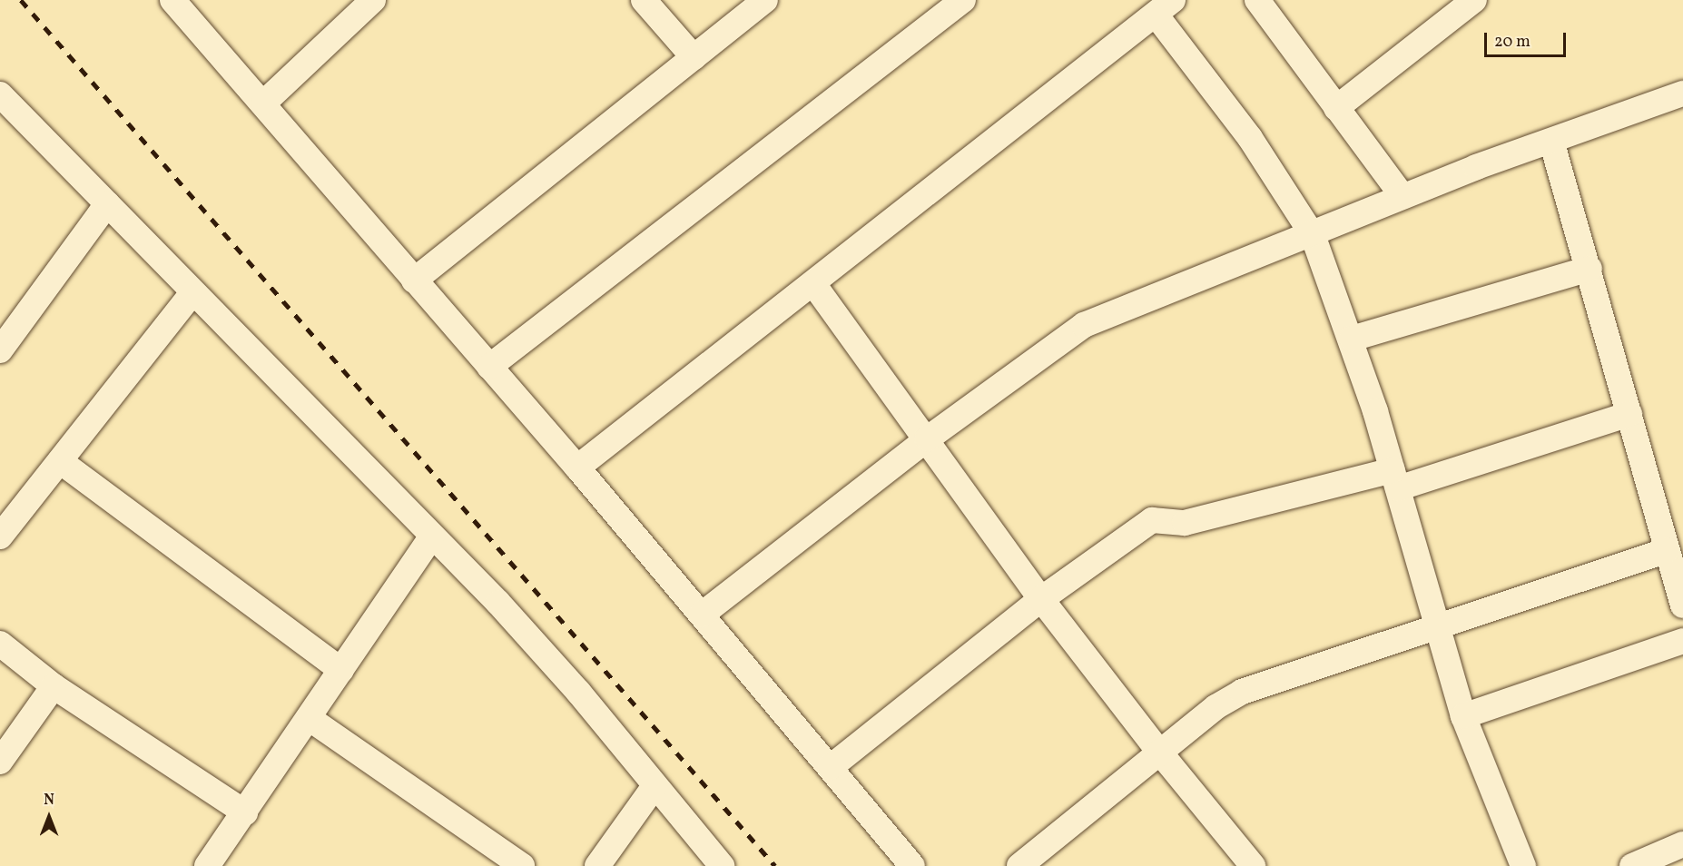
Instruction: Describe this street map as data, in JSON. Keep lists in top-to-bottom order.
{
  "scale_bar": "20 m",
  "north": "top"
}
